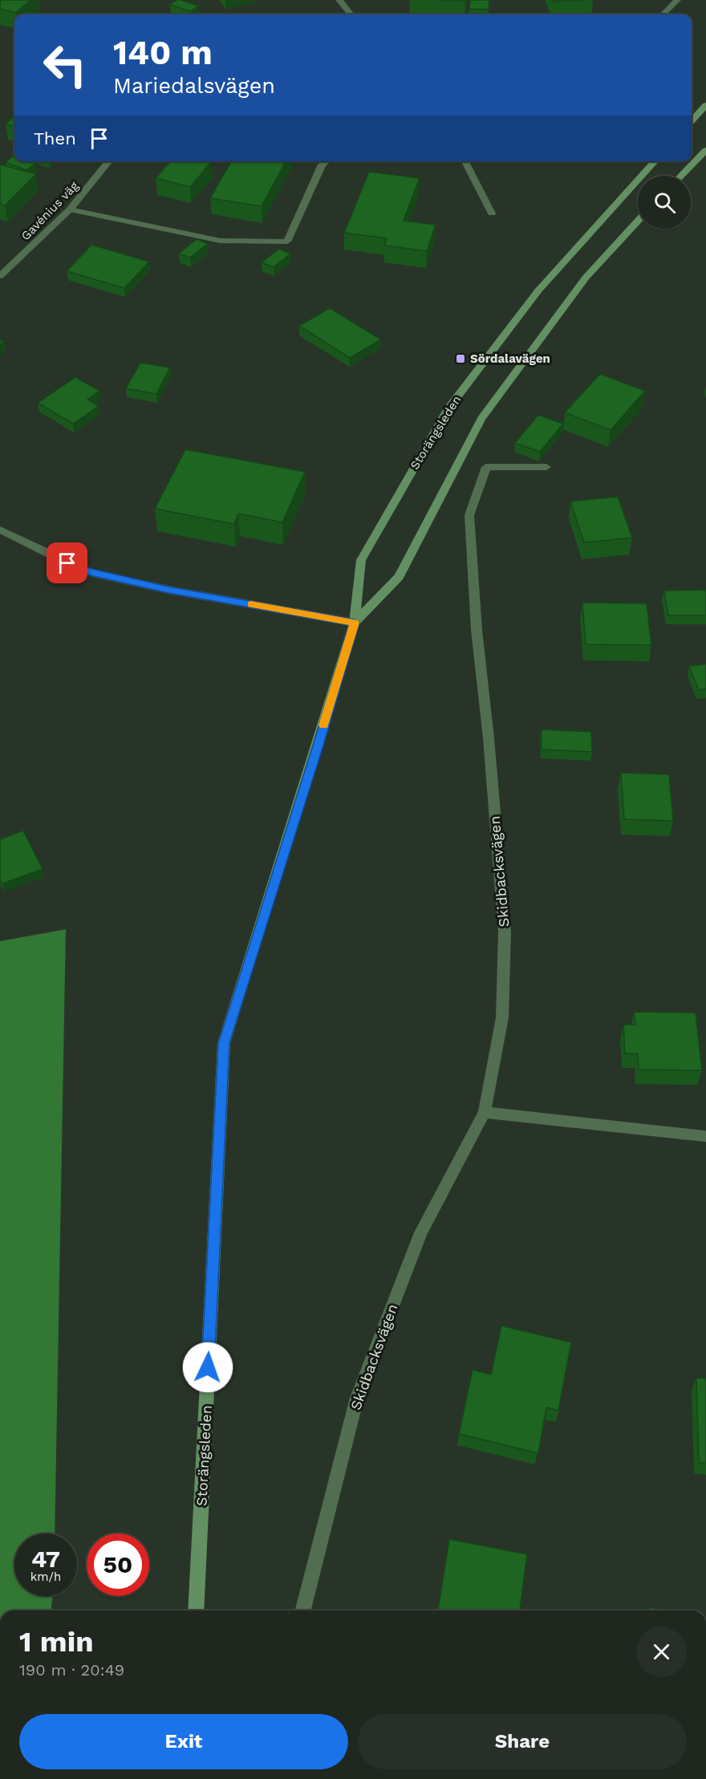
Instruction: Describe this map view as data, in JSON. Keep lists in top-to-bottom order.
{
  "streets": {
    "main road": ["Storängsleden"],
    "street": ["Gavénius väg", "Skidbacksvägen"]
  },
  "places": {
    "transit": ["Sördalavägen"]
  },
  "page": {
    "turn": ["140 m", "Mariedalsvägen"],
    "then": "Then",
    "speed": "47 km/h",
    "limit": "50",
    "heading": ["1 min", "190 m · 20:49"],
    "buttons": ["Exit", "Share"]
  }
}
